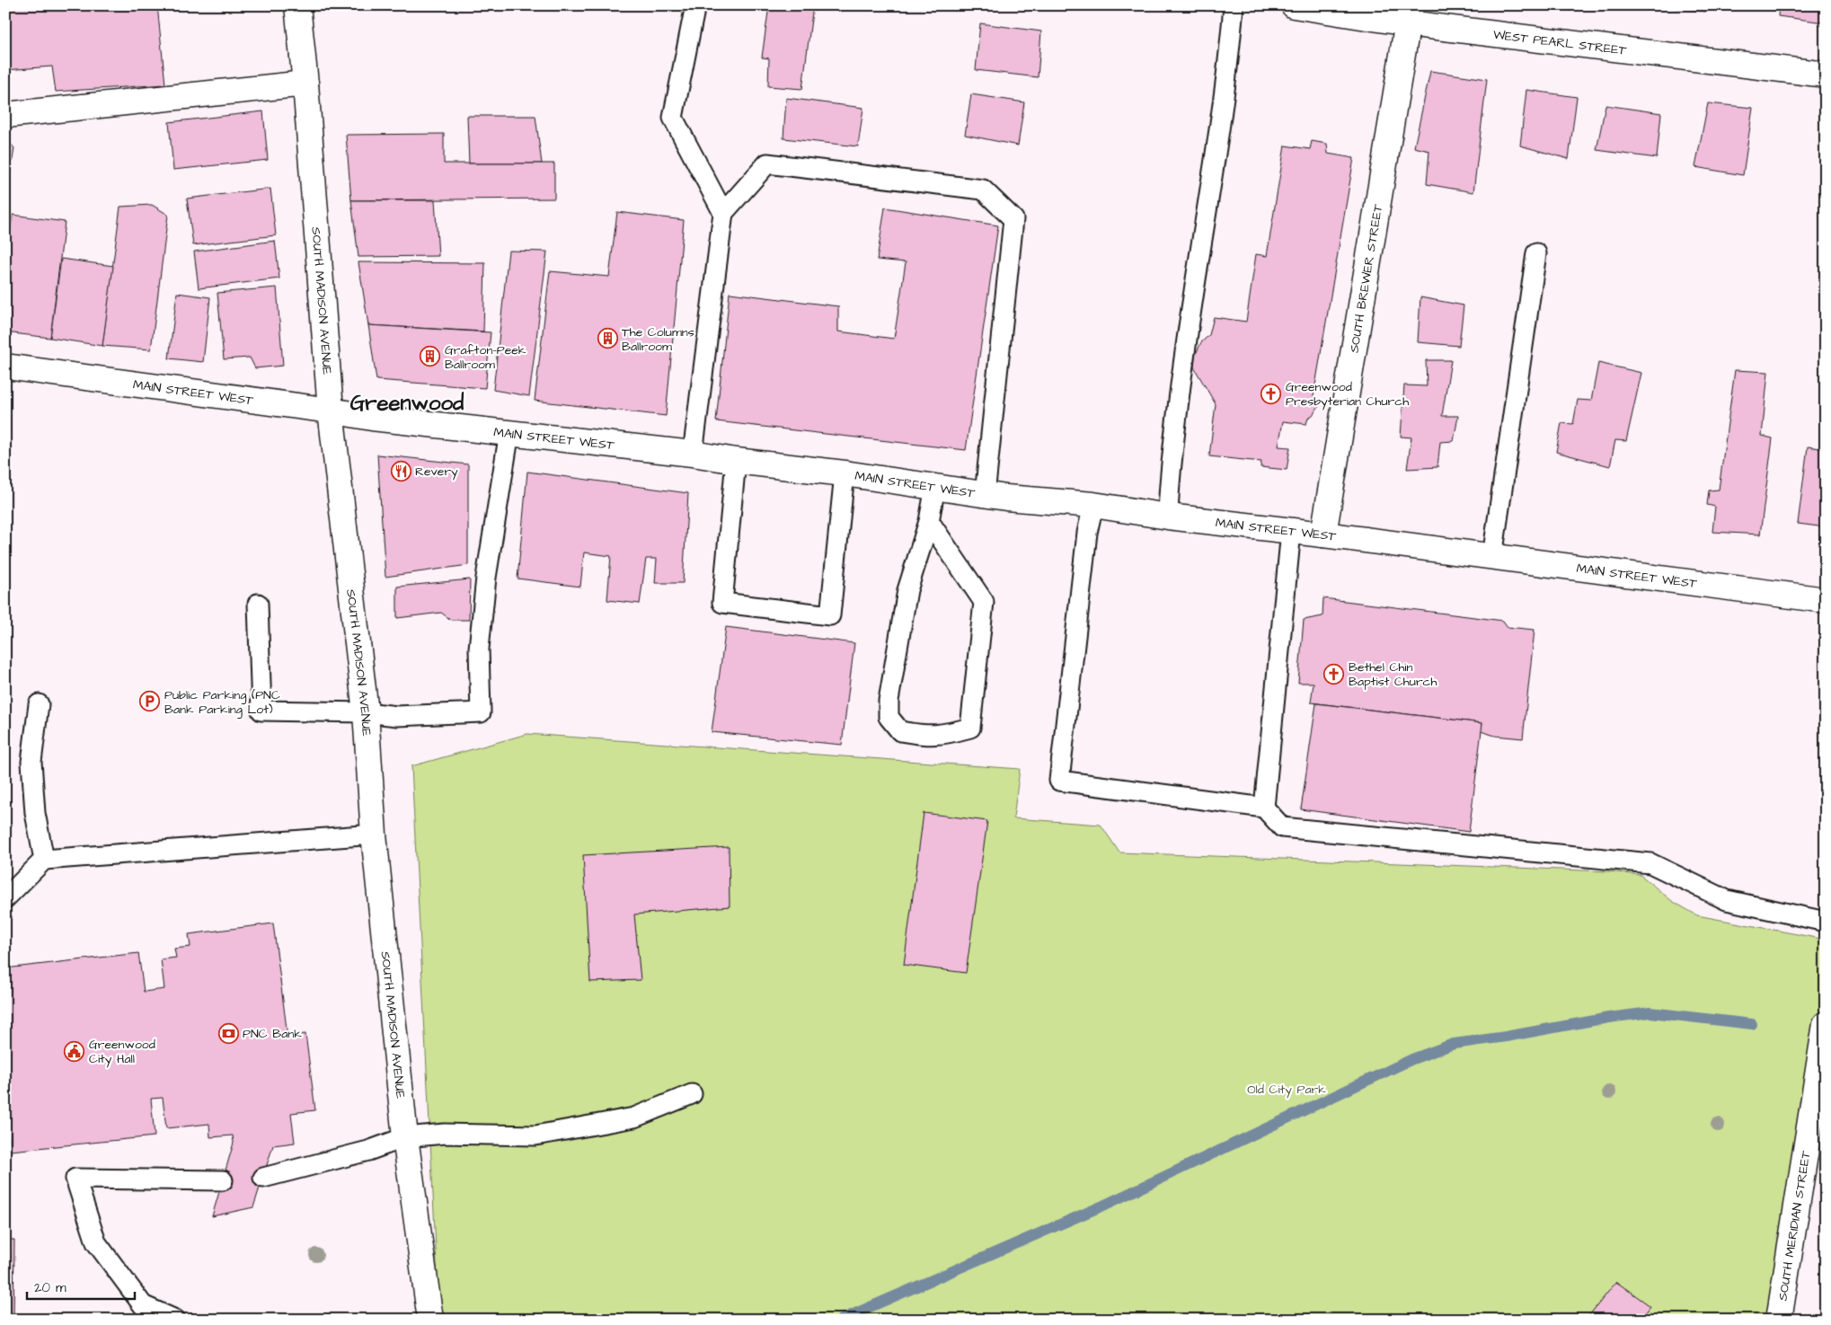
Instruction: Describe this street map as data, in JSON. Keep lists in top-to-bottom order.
{
  "streets": {
    "main road": [
      "WEST PEARL STREET",
      "SOUTH BREWER STREET",
      "SOUTH MADISON AVENUE",
      "MAIN STREET WEST",
      "SOUTH MERIDIAN STREET"
    ]
  },
  "crossings": [
    ["WEST PEARL STREET", "SOUTH BREWER STREET"],
    ["SOUTH BREWER STREET", "MAIN STREET WEST"],
    ["SOUTH MADISON AVENUE", "MAIN STREET WEST"]
  ],
  "districts": ["Greenwood"],
  "parks": ["Old City Park"],
  "places": {
    "building": ["The Columns Ballroom", "Grafton-Peek Ballroom"],
    "church": ["Greenwood Presbyterian Church", "Bethel Chin Baptist Church"],
    "restaurant": ["Revery"],
    "parking": ["Public Parking (PNC Bank Parking Lot)"],
    "bank": ["PNC Bank"],
    "public building": ["Greenwood City Hall"]
  },
  "scale_bar": "20 m"
}
